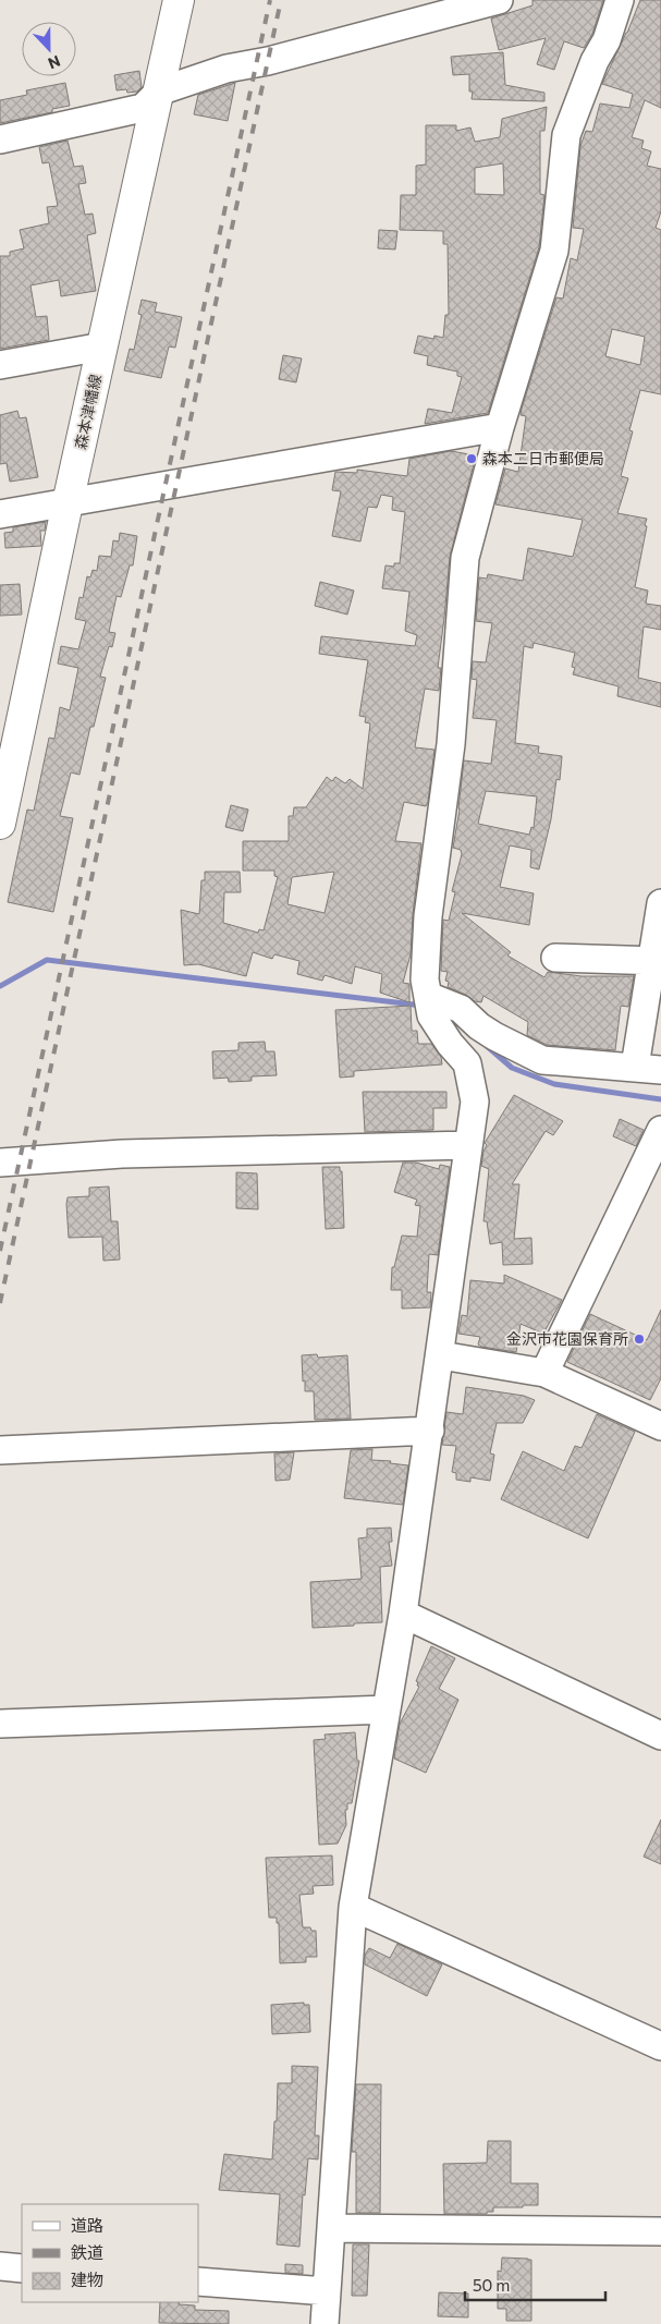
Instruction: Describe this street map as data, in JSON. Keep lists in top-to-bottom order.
{
  "streets": {
    "main road": ["森本津幡線"]
  },
  "places": ["森本二日市郵便局", "金沢市花園保育所"],
  "legend": ["道路", "鉄道", "建物"],
  "scale_bar": "50 m",
  "north": "bottom"
}
